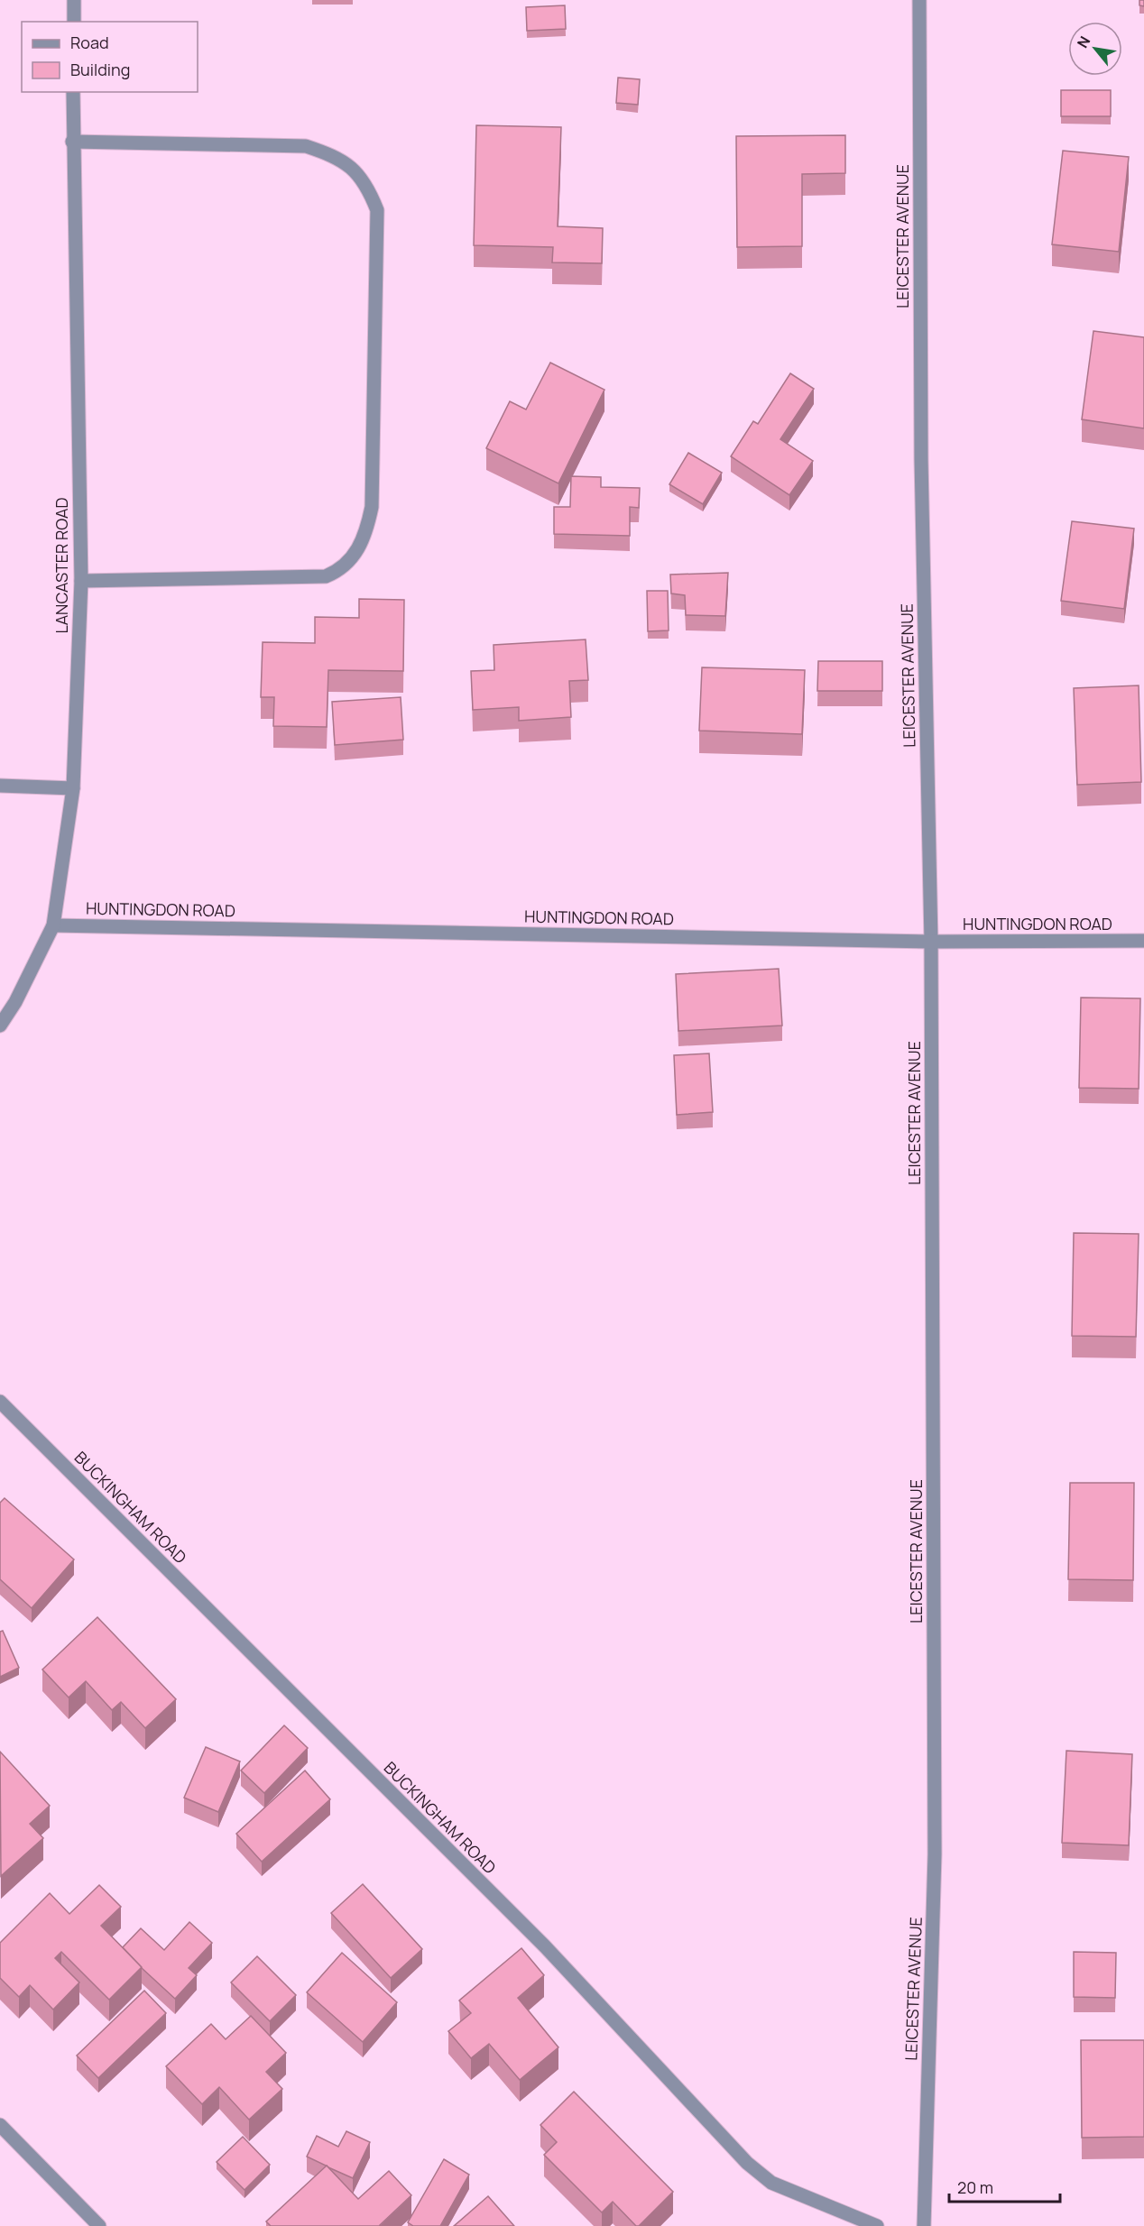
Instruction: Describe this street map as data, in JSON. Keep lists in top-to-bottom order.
{
  "streets": {
    "street": [
      "LEICESTER AVENUE",
      "LANCASTER ROAD",
      "HUNTINGDON ROAD",
      "BUCKINGHAM ROAD"
    ]
  },
  "crossings": [
    ["LEICESTER AVENUE", "HUNTINGDON ROAD"],
    ["LANCASTER ROAD", "HUNTINGDON ROAD"]
  ],
  "legend": ["Road", "Building"],
  "scale_bar": "20 m",
  "north": "top left"
}
